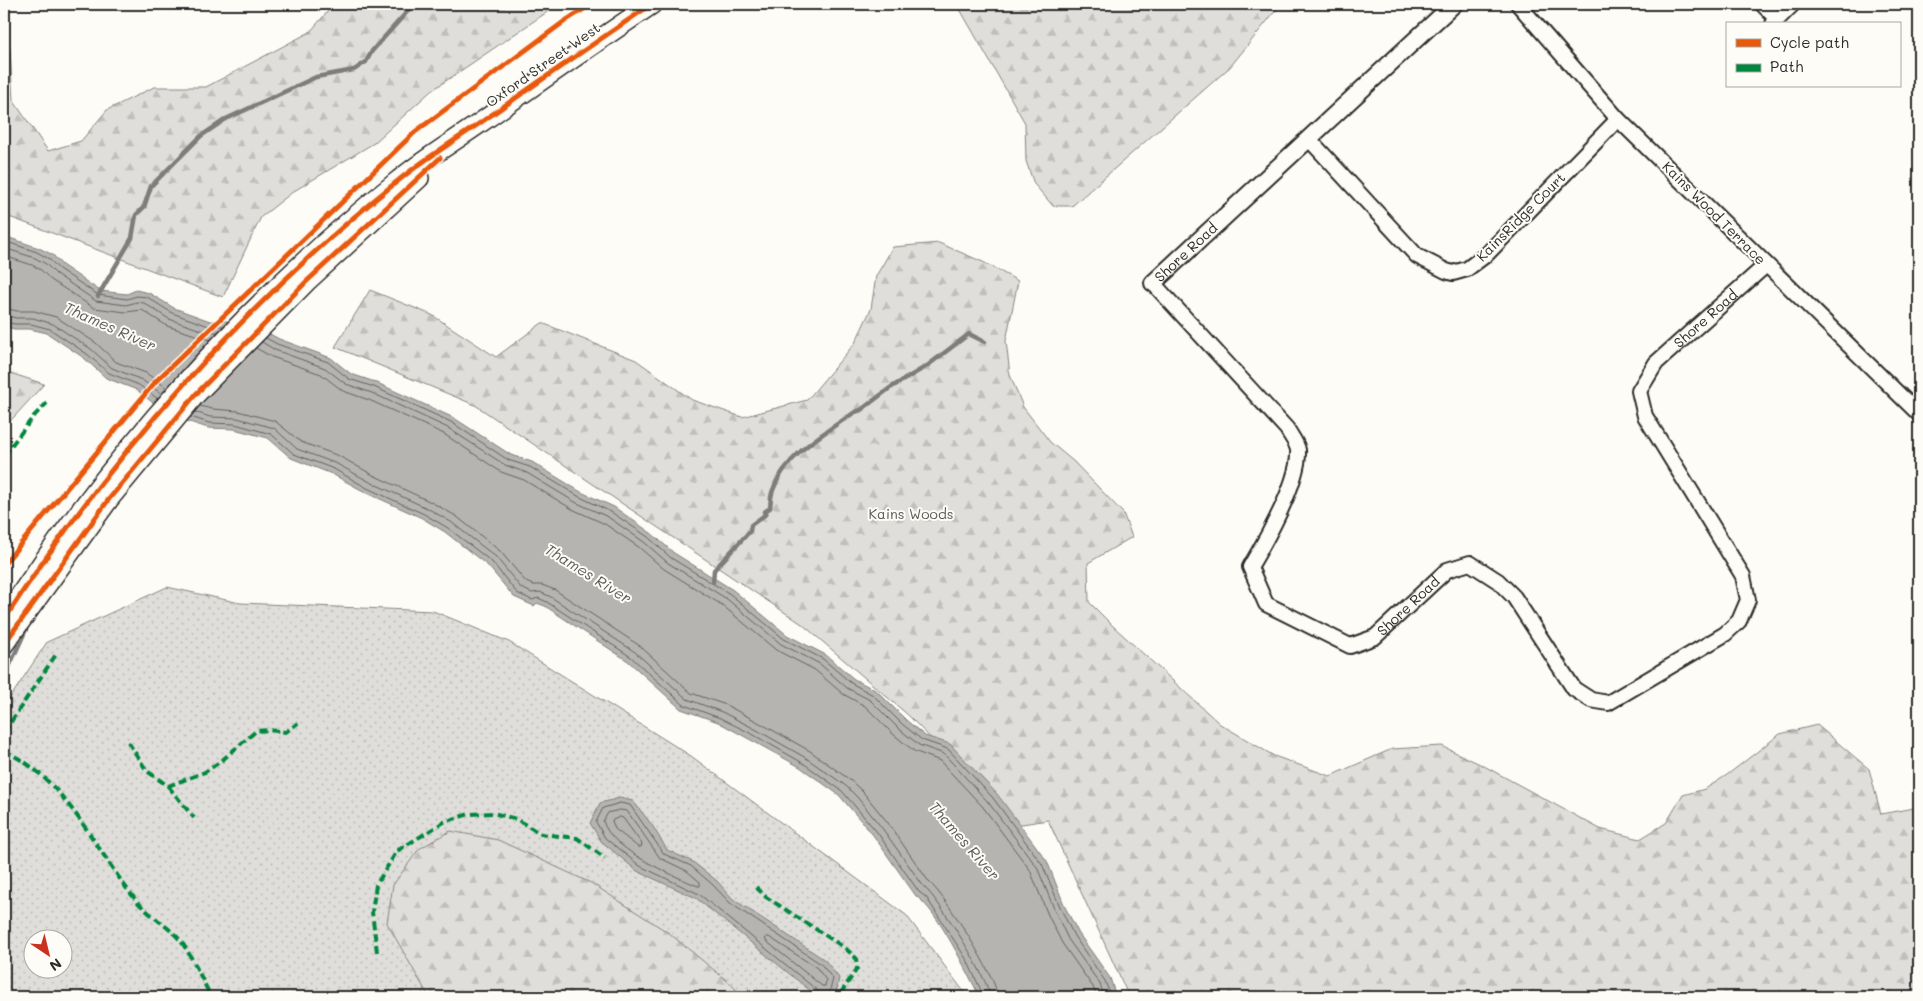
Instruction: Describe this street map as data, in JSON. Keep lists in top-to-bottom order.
{
  "streets": {
    "main road": ["Oxford Street West"],
    "street": ["Kains Wood Terrace", "KainsRidge Court", "Shore Road"]
  },
  "crossings": [
    ["Kains Wood Terrace", "KainsRidge Court"],
    ["Kains Wood Terrace", "Shore Road"],
    ["KainsRidge Court", "Shore Road"]
  ],
  "water": ["Thames River"],
  "parks": ["Kains Woods"],
  "legend": ["Cycle path", "Path"],
  "north": "bottom right"
}
